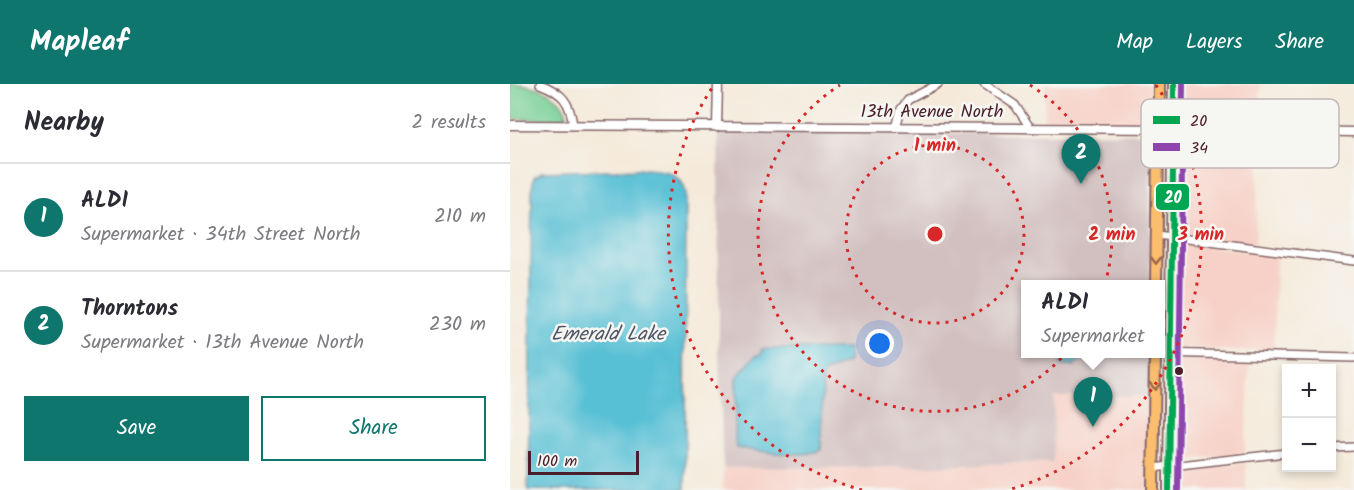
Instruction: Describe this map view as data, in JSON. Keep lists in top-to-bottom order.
{
  "streets": {
    "street": ["13th Avenue North"]
  },
  "water": ["Emerald Lake"],
  "lines": ["transit line 20", "transit line 34"],
  "legend": ["20", "34"],
  "scale_bar": "100 m",
  "page": {
    "header": "Mapleaf",
    "nav": ["Map", "Layers", "Share"],
    "heading": ["Nearby", "2 results"],
    "pins": ["2", "1"],
    "list": [
      {
        "mark": "1",
        "name": "ALDI",
        "note": "Supermarket · 34th Street North",
        "value": "210 m"
      },
      {
        "mark": "2",
        "name": "Thorntons",
        "note": "Supermarket · 13th Avenue North",
        "value": "230 m"
      }
    ],
    "popup": ["ALDI", "Supermarket"],
    "map_buttons": ["+", "−"],
    "buttons": ["Save", "Share"],
    "scale": "100 m"
  },
  "rings": ["1 min", "2 min", "3 min"]
}
